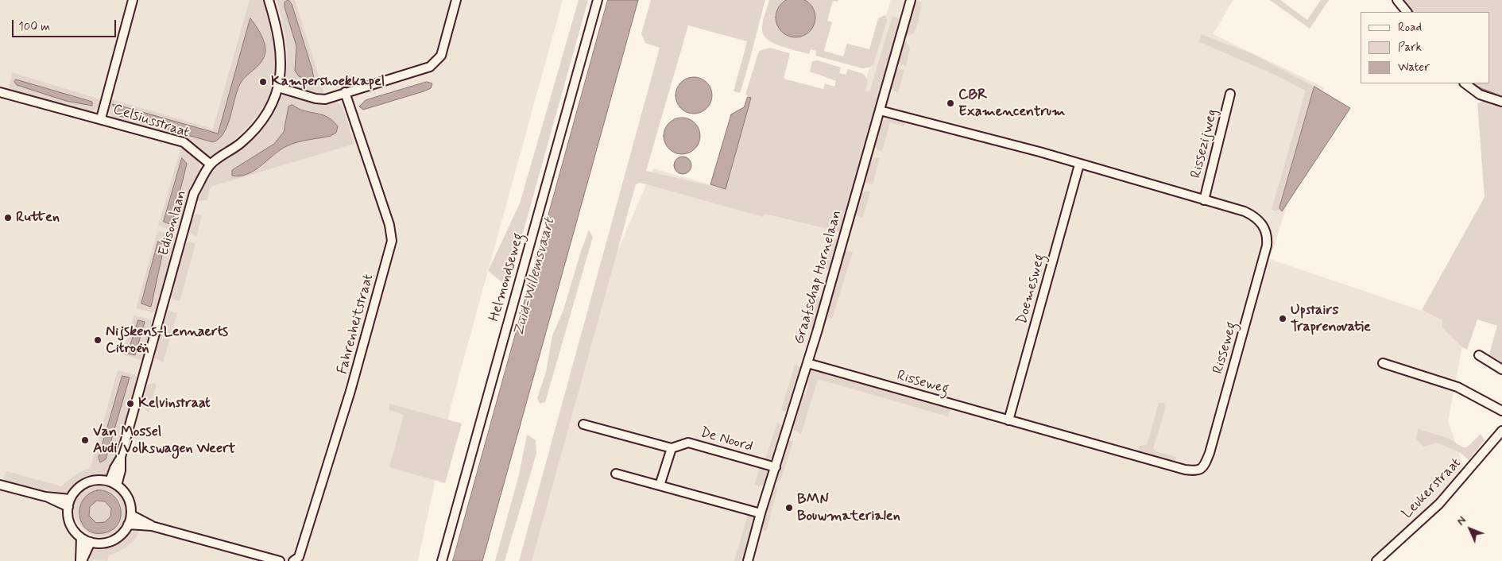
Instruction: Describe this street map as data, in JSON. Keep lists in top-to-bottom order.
{
  "streets": {
    "street": [
      "Celsiusstraat",
      "Rissezijweg",
      "Edisonlaan",
      "Helmondseweg",
      "Graafschap Hornelaan",
      "Doemesweg",
      "Fahrenheitstraat",
      "Risseweg",
      "De Noord",
      "Leukerstraat"
    ]
  },
  "crossings": [
    ["Celsiusstraat", "Edisonlaan"],
    ["Rissezijweg", "Risseweg"],
    ["Graafschap Hornelaan", "Risseweg"],
    ["Graafschap Hornelaan", "De Noord"],
    ["Doemesweg", "Risseweg"]
  ],
  "water": ["Zuid-Willemsvaart"],
  "places": [
    "Kampershoekkapel",
    "CBR Examencentrum",
    "Rutten",
    "Upstairs Traprenovatie",
    "Nijskens-Lennaerts Citroën",
    "Kelvinstraat",
    "Van Mossel Audi/Volkswagen Weert",
    "BMN Bouwmaterialen"
  ],
  "legend": ["Road", "Park", "Water"],
  "scale_bar": "100 m",
  "north": "top left"
}
